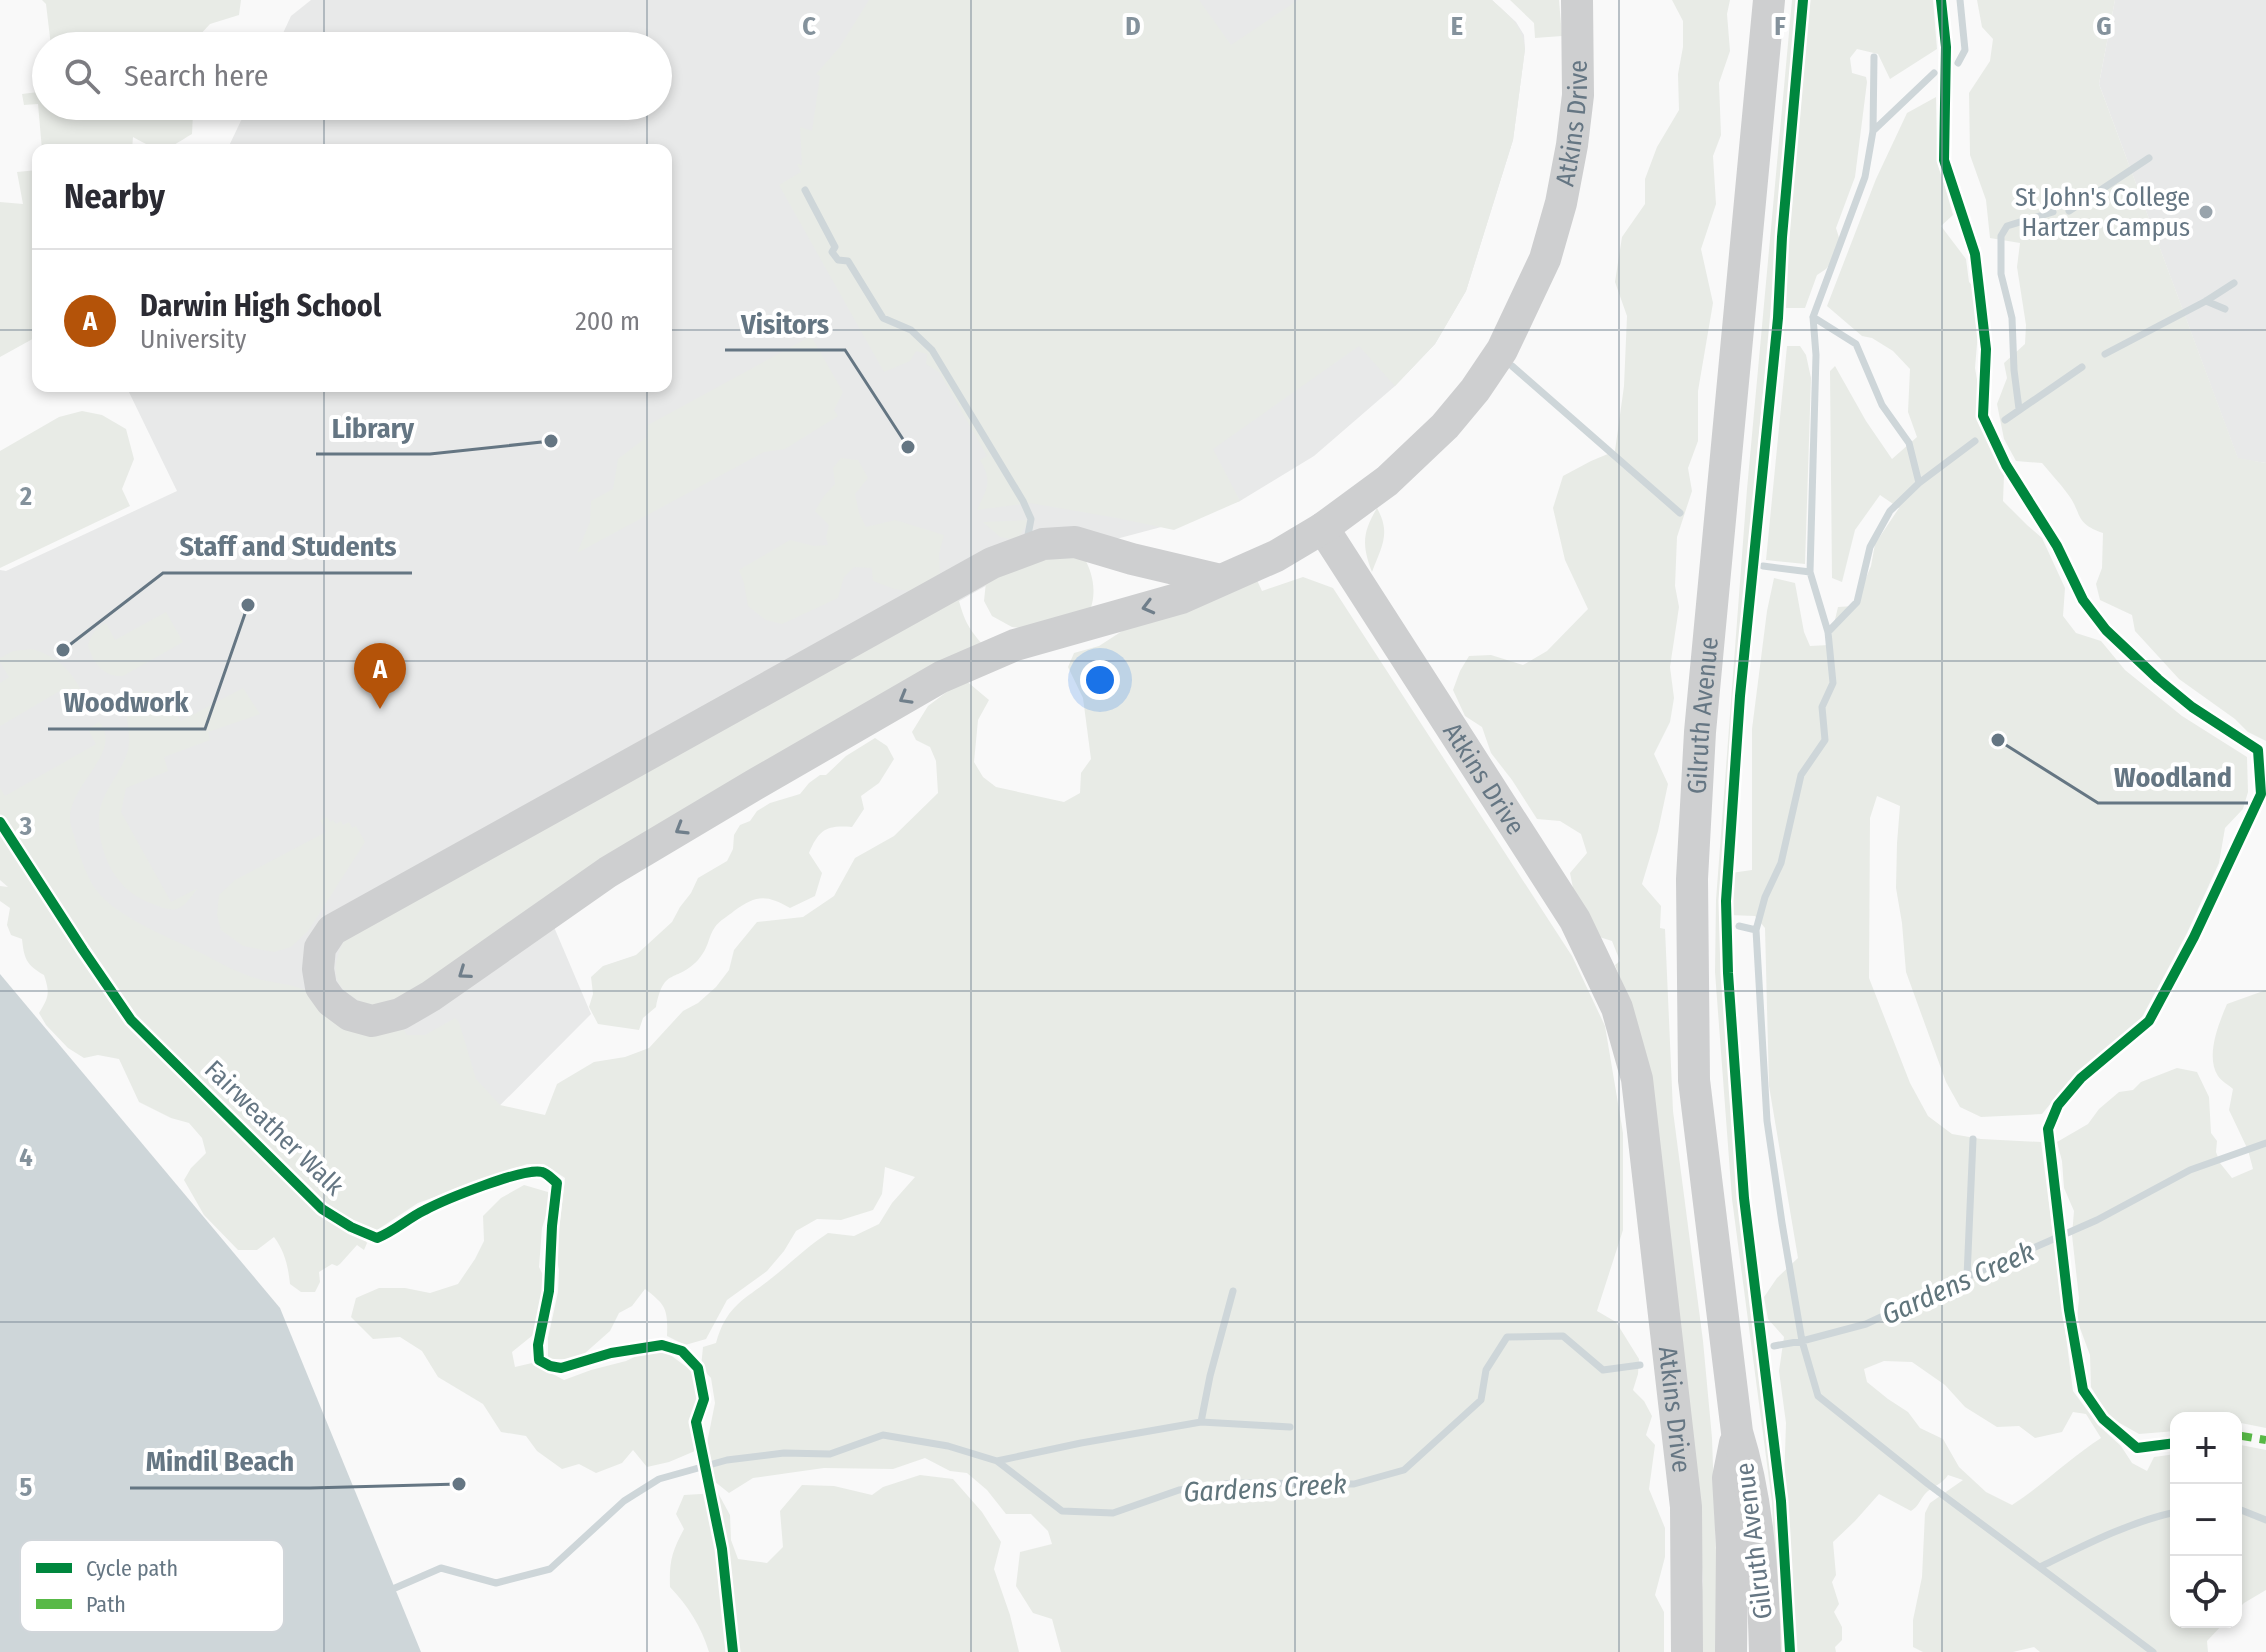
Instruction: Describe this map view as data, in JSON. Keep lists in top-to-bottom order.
{
  "streets": {
    "street": ["Atkins Drive", "Gilruth Avenue"],
    "cycle path": ["Fairweather Walk"]
  },
  "water": ["Gardens Creek"],
  "places": [
    "St John's College Hartzer Campus",
    "Library",
    "Visitors",
    "Woodwork",
    "Staff and Students",
    "Woodland",
    "Mindil Beach"
  ],
  "legend": ["Cycle path", "Path"],
  "page": {
    "search": "Search here",
    "heading": "Nearby",
    "list": [
      {
        "mark": "A",
        "name": "Darwin High School",
        "note": "University",
        "value": "200 m"
      }
    ],
    "pins": "A",
    "map_buttons": ["+", "−"]
  },
  "grid": {
    "columns": [
      "C",
      "D",
      "E",
      "F",
      "G"
    ],
    "rows": [
      "2",
      "3",
      "4",
      "5"
    ]
  }
}
